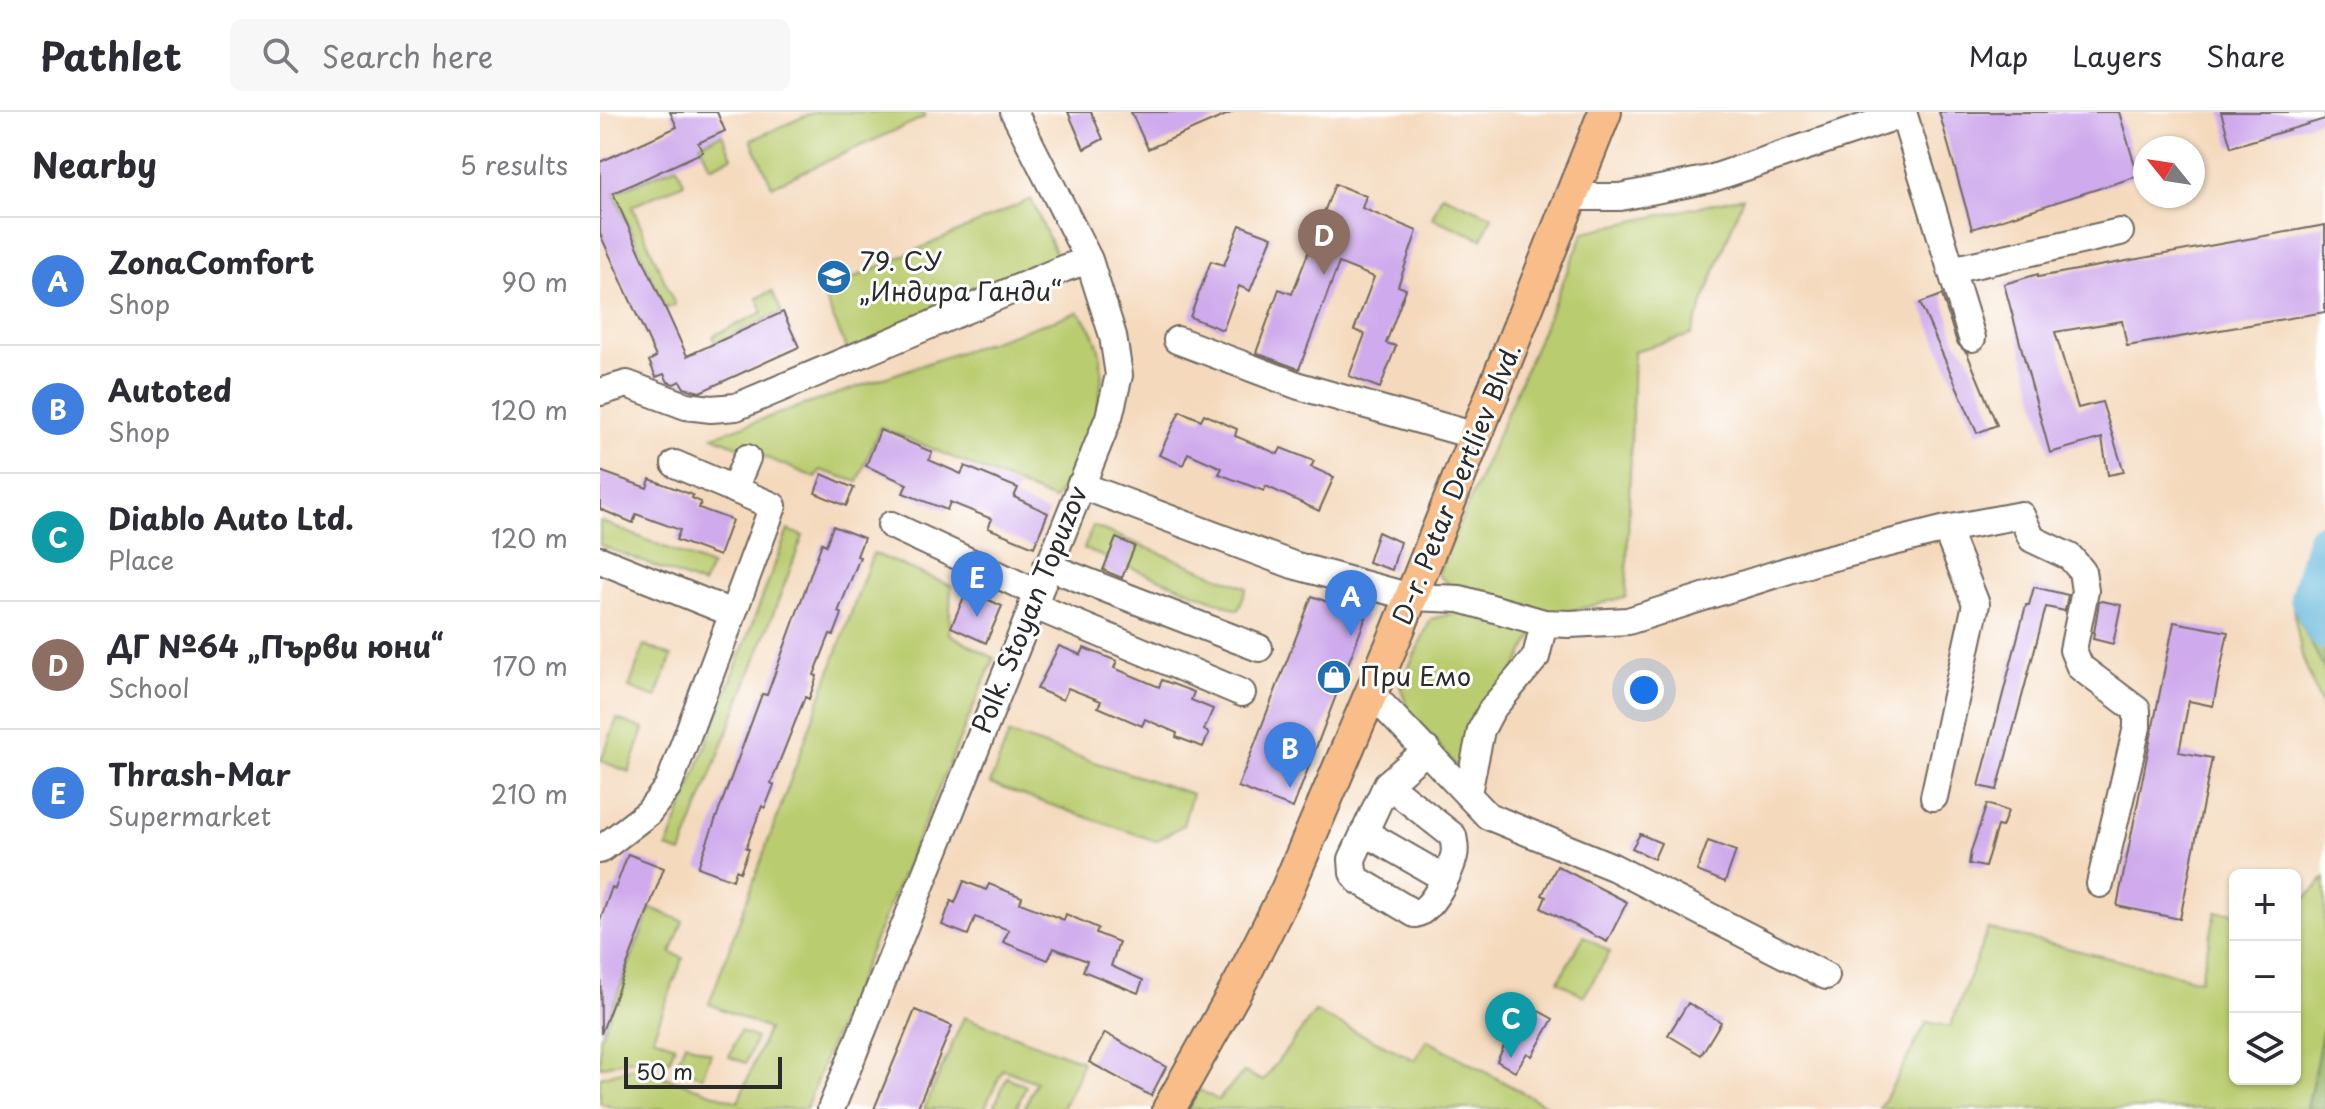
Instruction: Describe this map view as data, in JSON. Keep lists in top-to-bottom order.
{
  "streets": {
    "main road": ["D-r. Petar Dertliev Blvd."],
    "street": ["Polk. Stoyan Topuzov"]
  },
  "places": {
    "school or university": ["79. СУ „Индира Ганди“"],
    "shop": ["При Емо"]
  },
  "scale_bar": "50 m",
  "north": "top left",
  "page": {
    "header": "Pathlet",
    "search": "Search here",
    "nav": ["Map", "Layers", "Share"],
    "heading": ["Nearby", "5 results"],
    "pins": [
      "D",
      "E",
      "A",
      "B",
      "C"
    ],
    "list": [
      {
        "mark": "A",
        "name": "ZonaComfort",
        "note": "Shop",
        "value": "90 m"
      },
      {
        "mark": "B",
        "name": "Autoted",
        "note": "Shop",
        "value": "120 m"
      },
      {
        "mark": "C",
        "name": "Diablo Auto Ltd.",
        "note": "Place",
        "value": "120 m"
      },
      {
        "mark": "D",
        "name": "ДГ №64 „Първи юни“",
        "note": "School",
        "value": "170 m"
      },
      {
        "mark": "E",
        "name": "Thrash-Mar",
        "note": "Supermarket",
        "value": "210 m"
      }
    ],
    "map_buttons": ["+", "−"],
    "scale": "50 m"
  }
}
